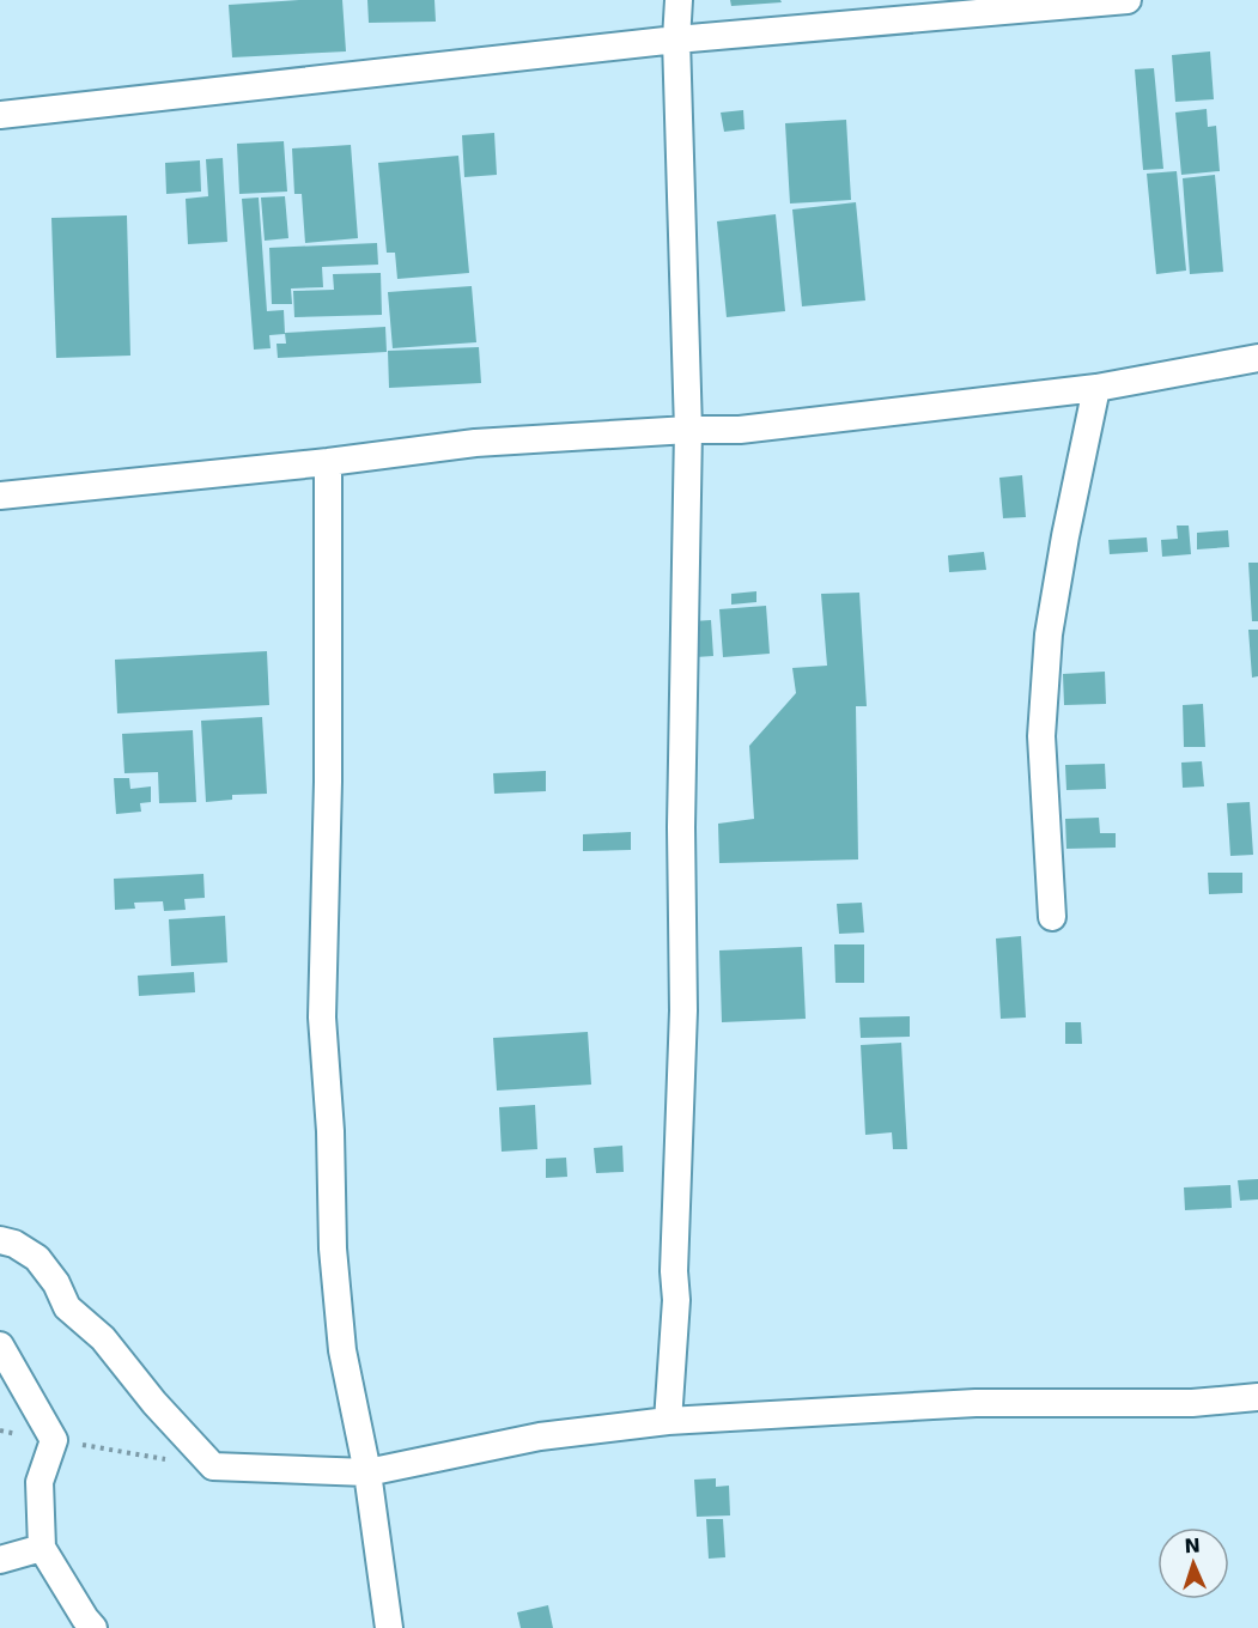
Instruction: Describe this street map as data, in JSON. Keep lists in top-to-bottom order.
{
  "north": "top"
}
